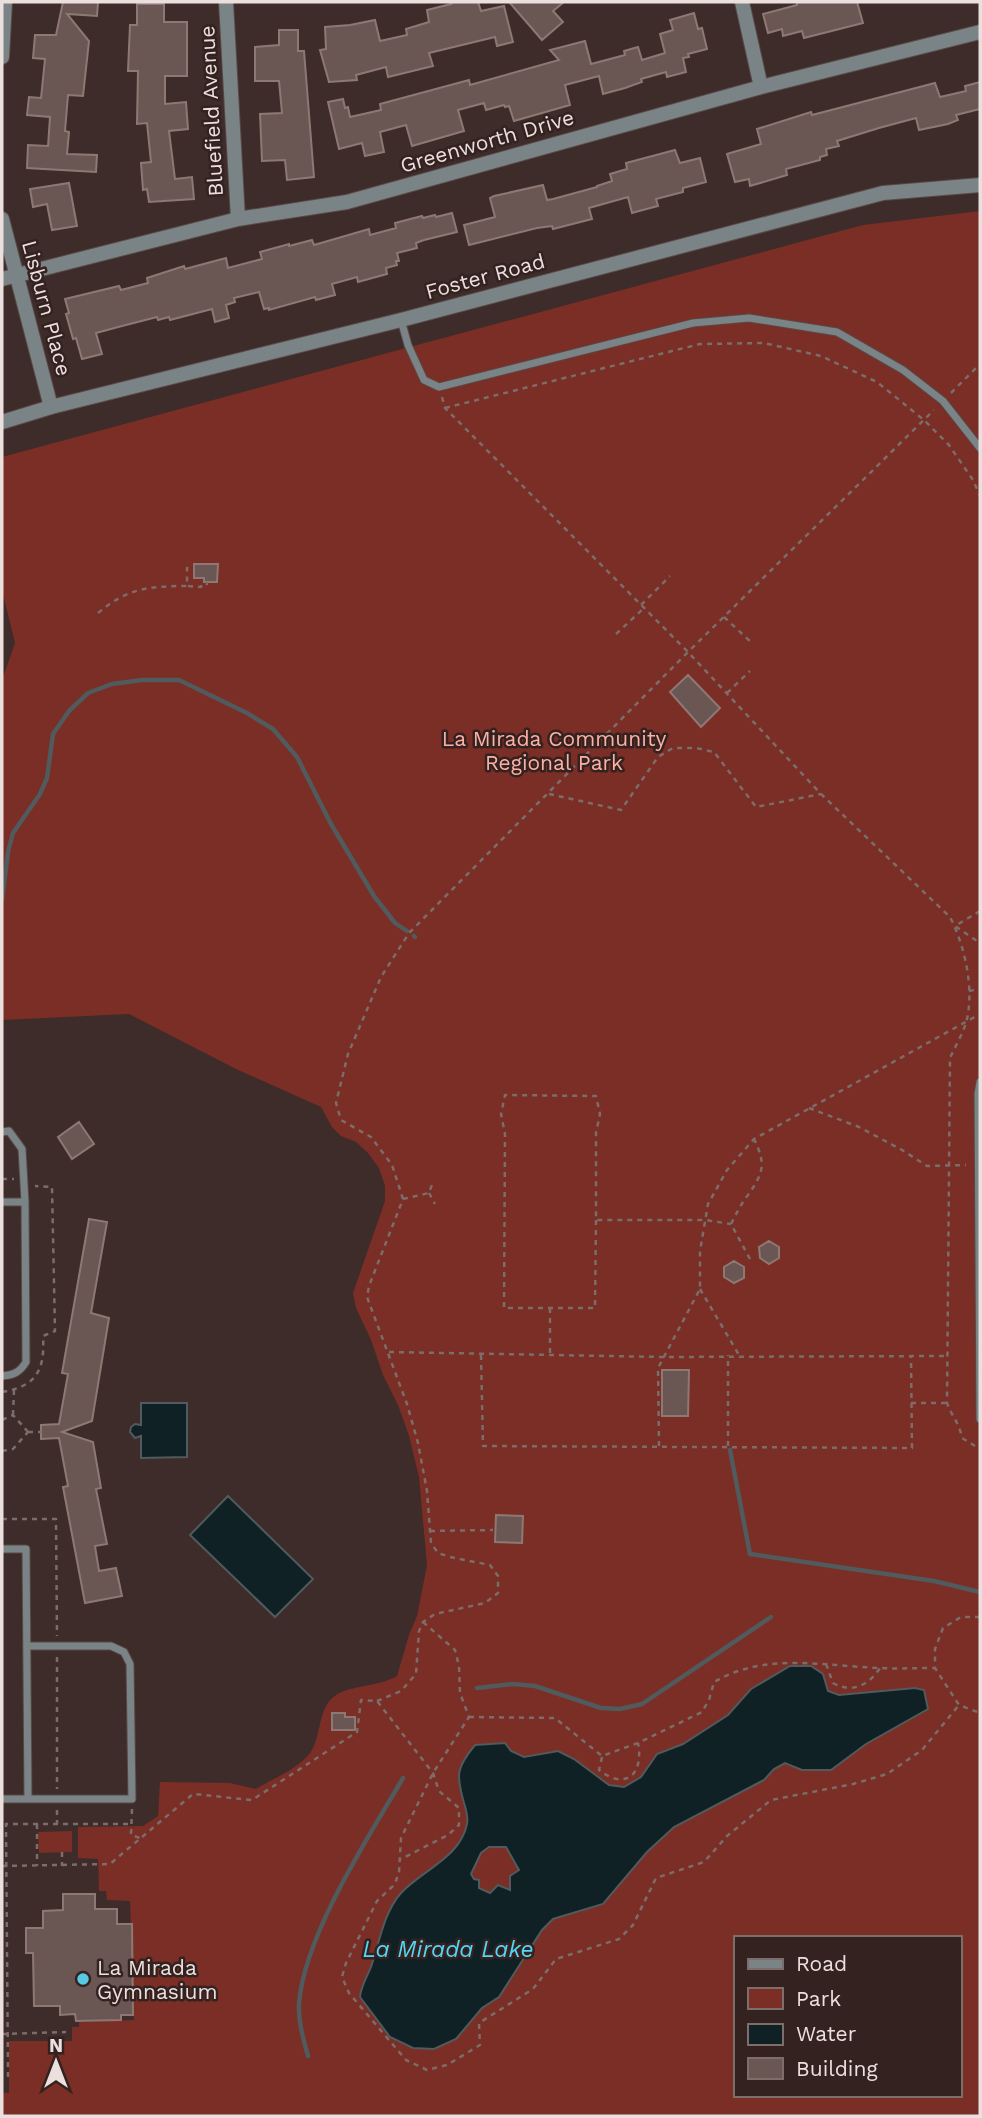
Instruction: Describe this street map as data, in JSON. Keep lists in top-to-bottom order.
{
  "streets": {
    "street": [
      "Bluefield Avenue",
      "Greenworth Drive",
      "Foster Road",
      "Lisburn Place"
    ]
  },
  "crossings": [
    ["Bluefield Avenue", "Greenworth Drive"],
    ["Greenworth Drive", "Lisburn Place"],
    ["Foster Road", "Lisburn Place"]
  ],
  "water": ["La Mirada Lake"],
  "parks": ["La Mirada Community Regional Park"],
  "places": ["La Mirada Gymnasium"],
  "legend": [
    "Road",
    "Park",
    "Water",
    "Building"
  ],
  "north": "top"
}
